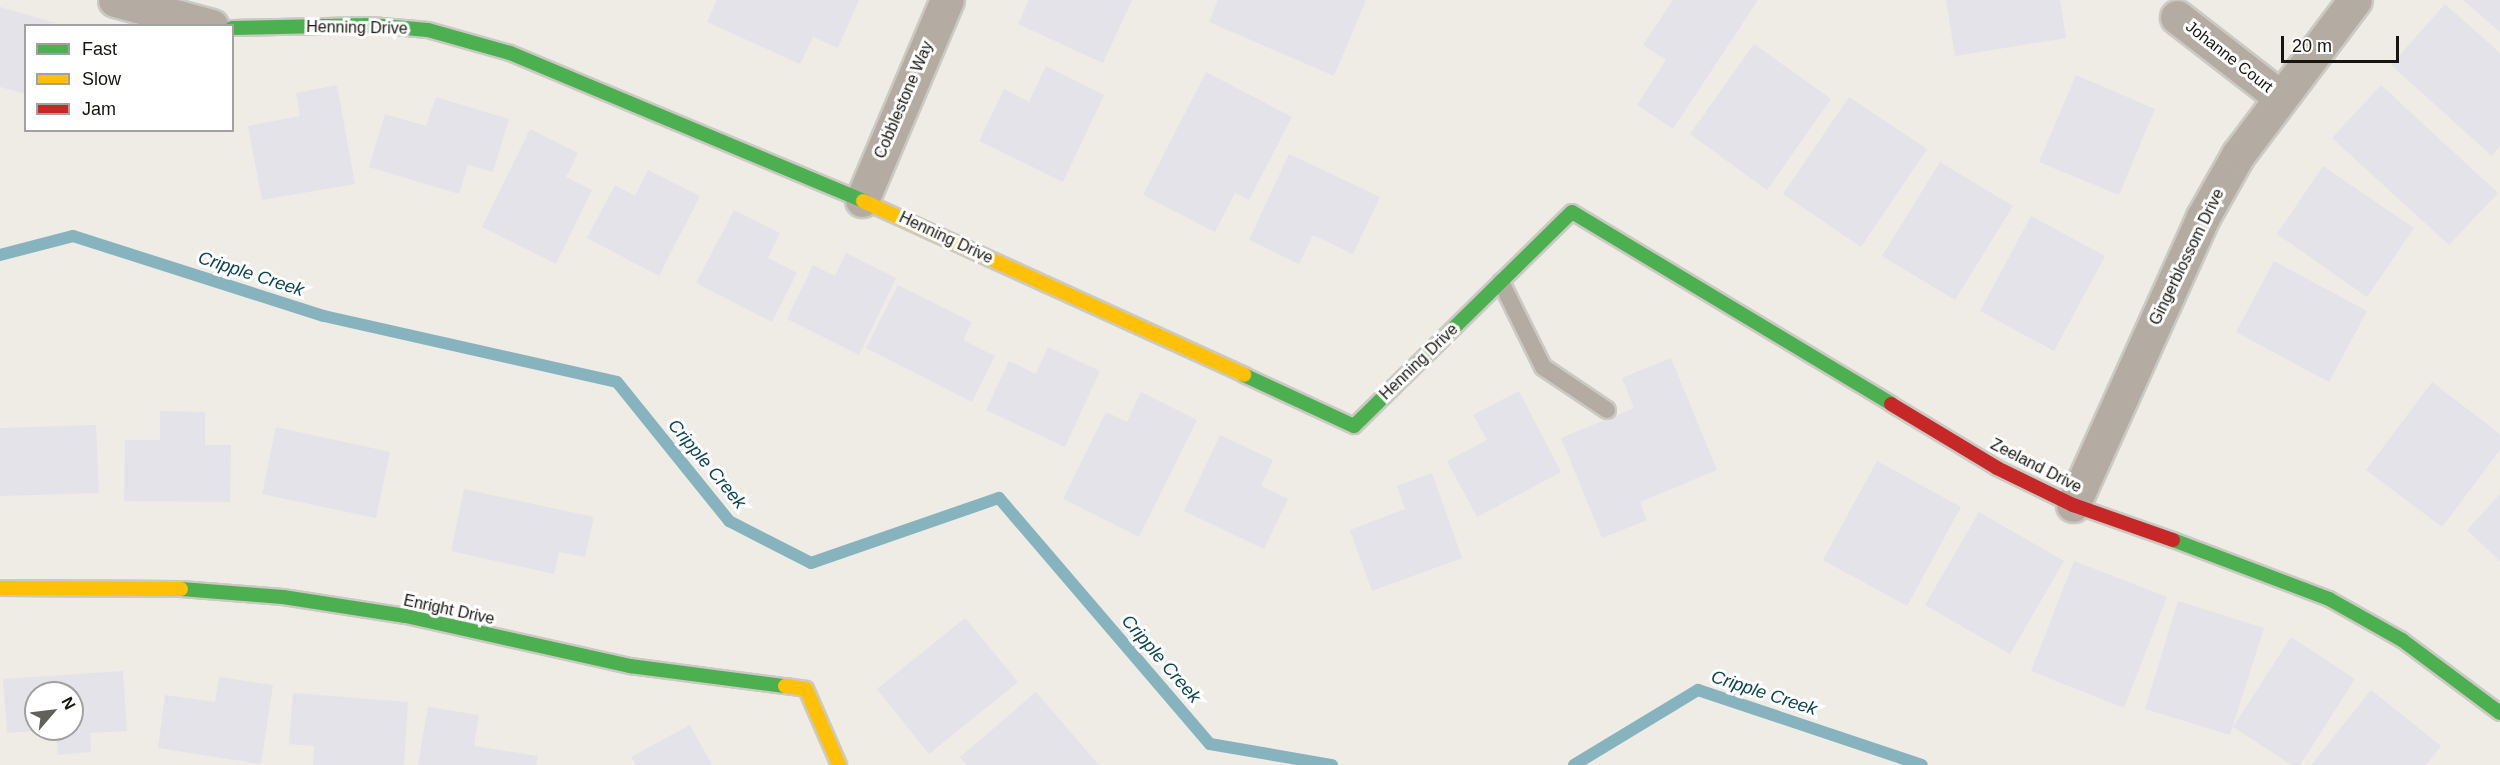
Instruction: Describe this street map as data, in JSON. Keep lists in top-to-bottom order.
{
  "streets": {
    "street": [
      "Henning Drive",
      "Johanne Court",
      "Cobblestone Way",
      "Gingerblossom Drive",
      "Zeeland Drive",
      "Enright Drive"
    ]
  },
  "crossings": [
    ["Henning Drive", "Cobblestone Way"],
    ["Henning Drive", "Zeeland Drive"],
    ["Johanne Court", "Gingerblossom Drive"],
    ["Gingerblossom Drive", "Zeeland Drive"]
  ],
  "water": ["Cripple Creek"],
  "legend": ["Fast", "Slow", "Jam"],
  "scale_bar": "20 m",
  "north": "top right"
}
